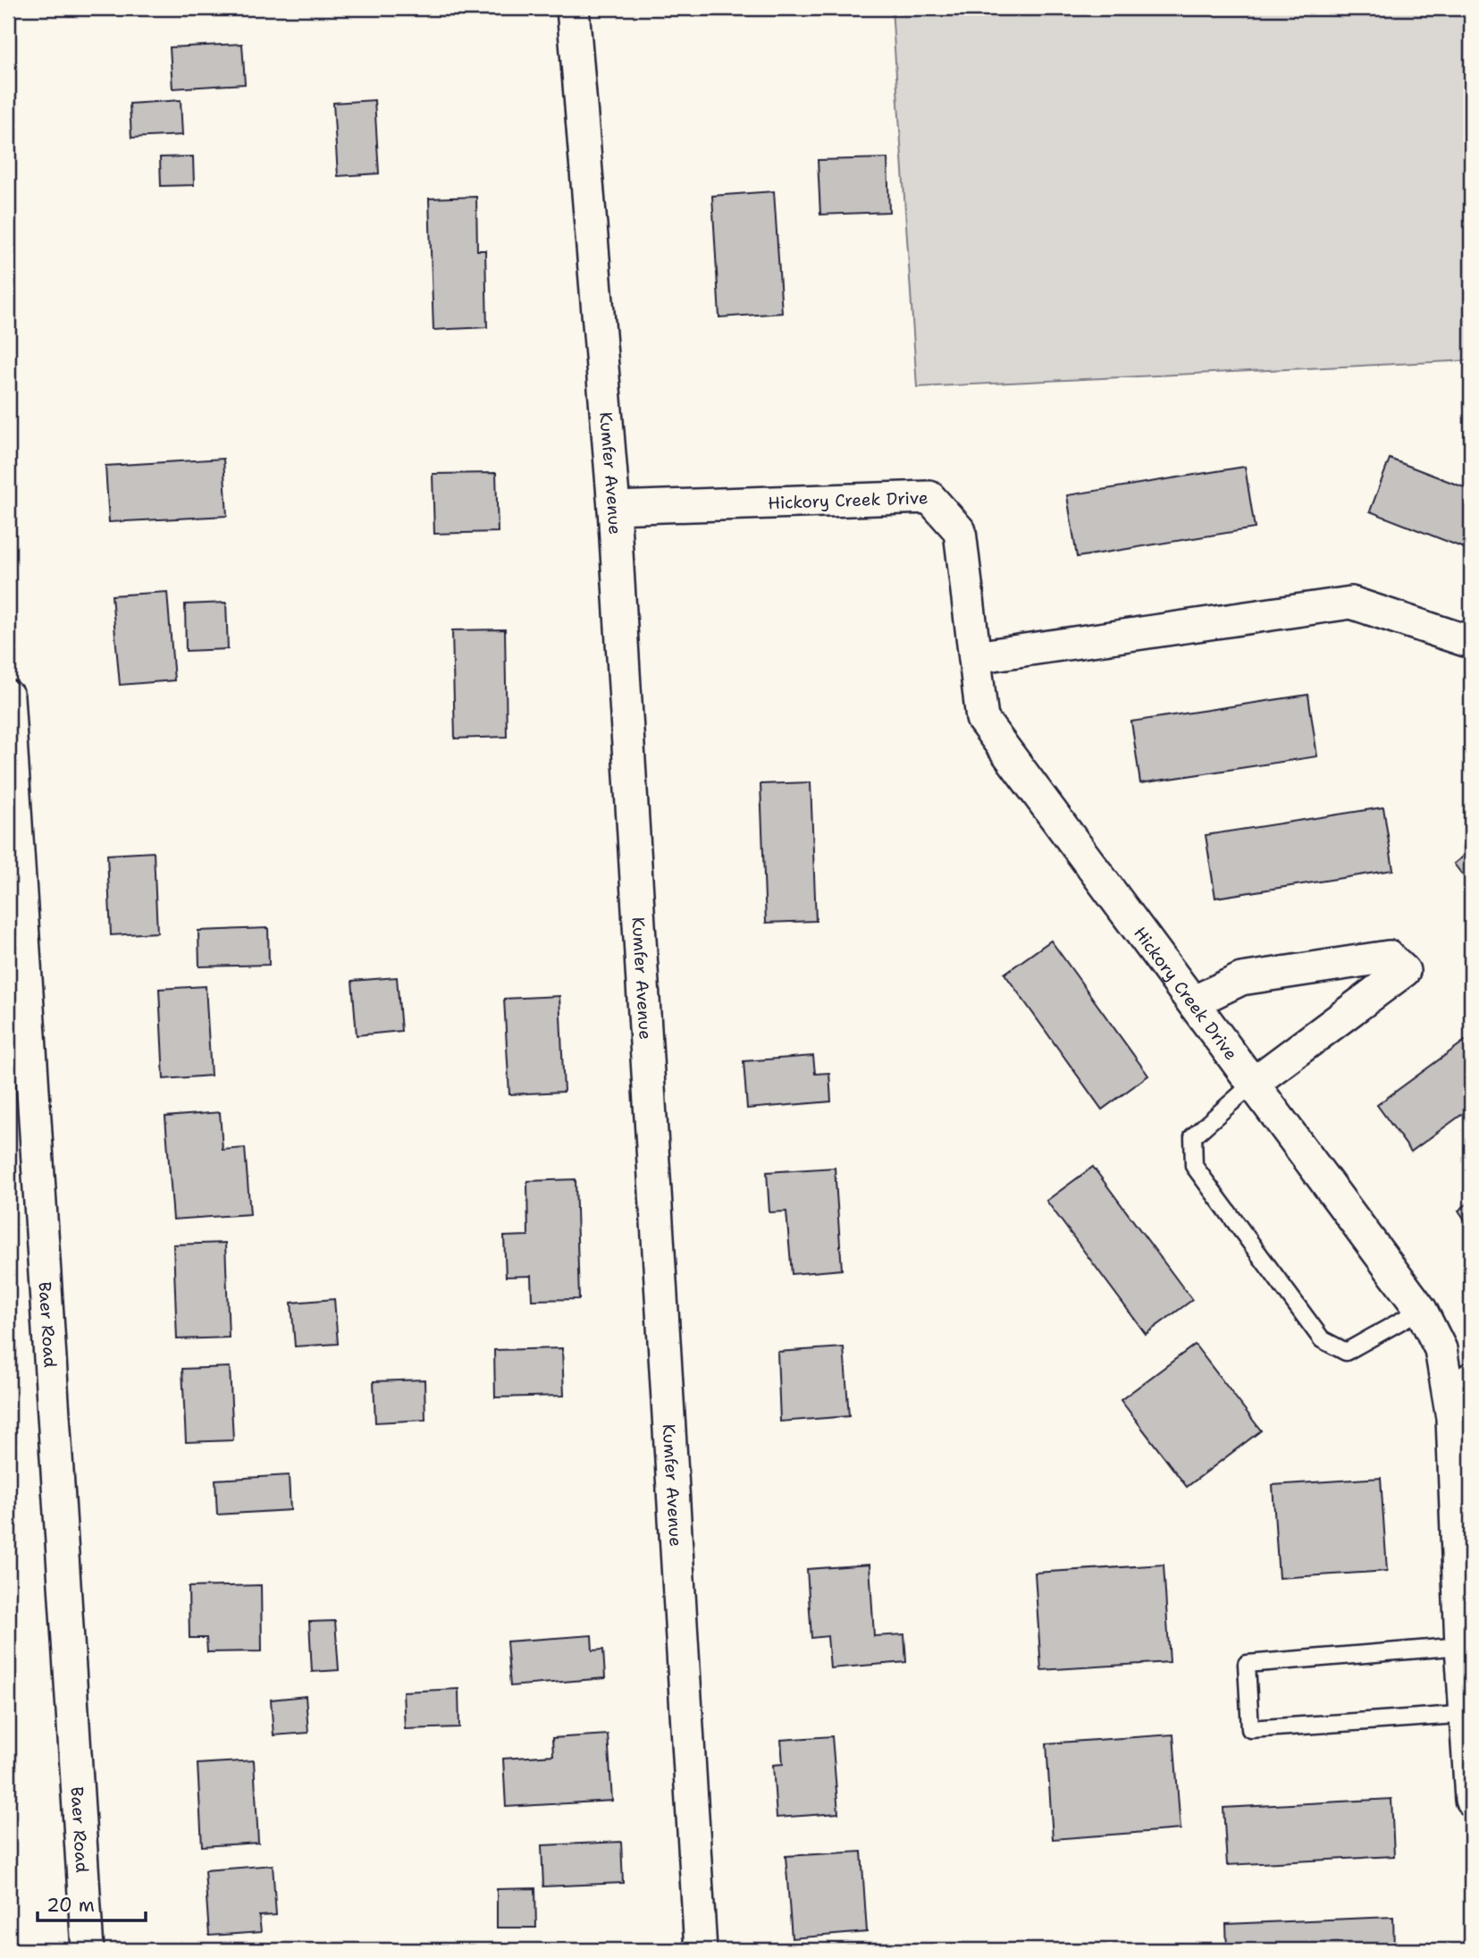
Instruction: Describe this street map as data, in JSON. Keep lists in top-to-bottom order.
{
  "streets": {
    "street": ["Kumfer Avenue", "Hickory Creek Drive", "Baer Road"]
  },
  "crossings": [
    ["Kumfer Avenue", "Hickory Creek Drive"]
  ],
  "scale_bar": "20 m"
}
